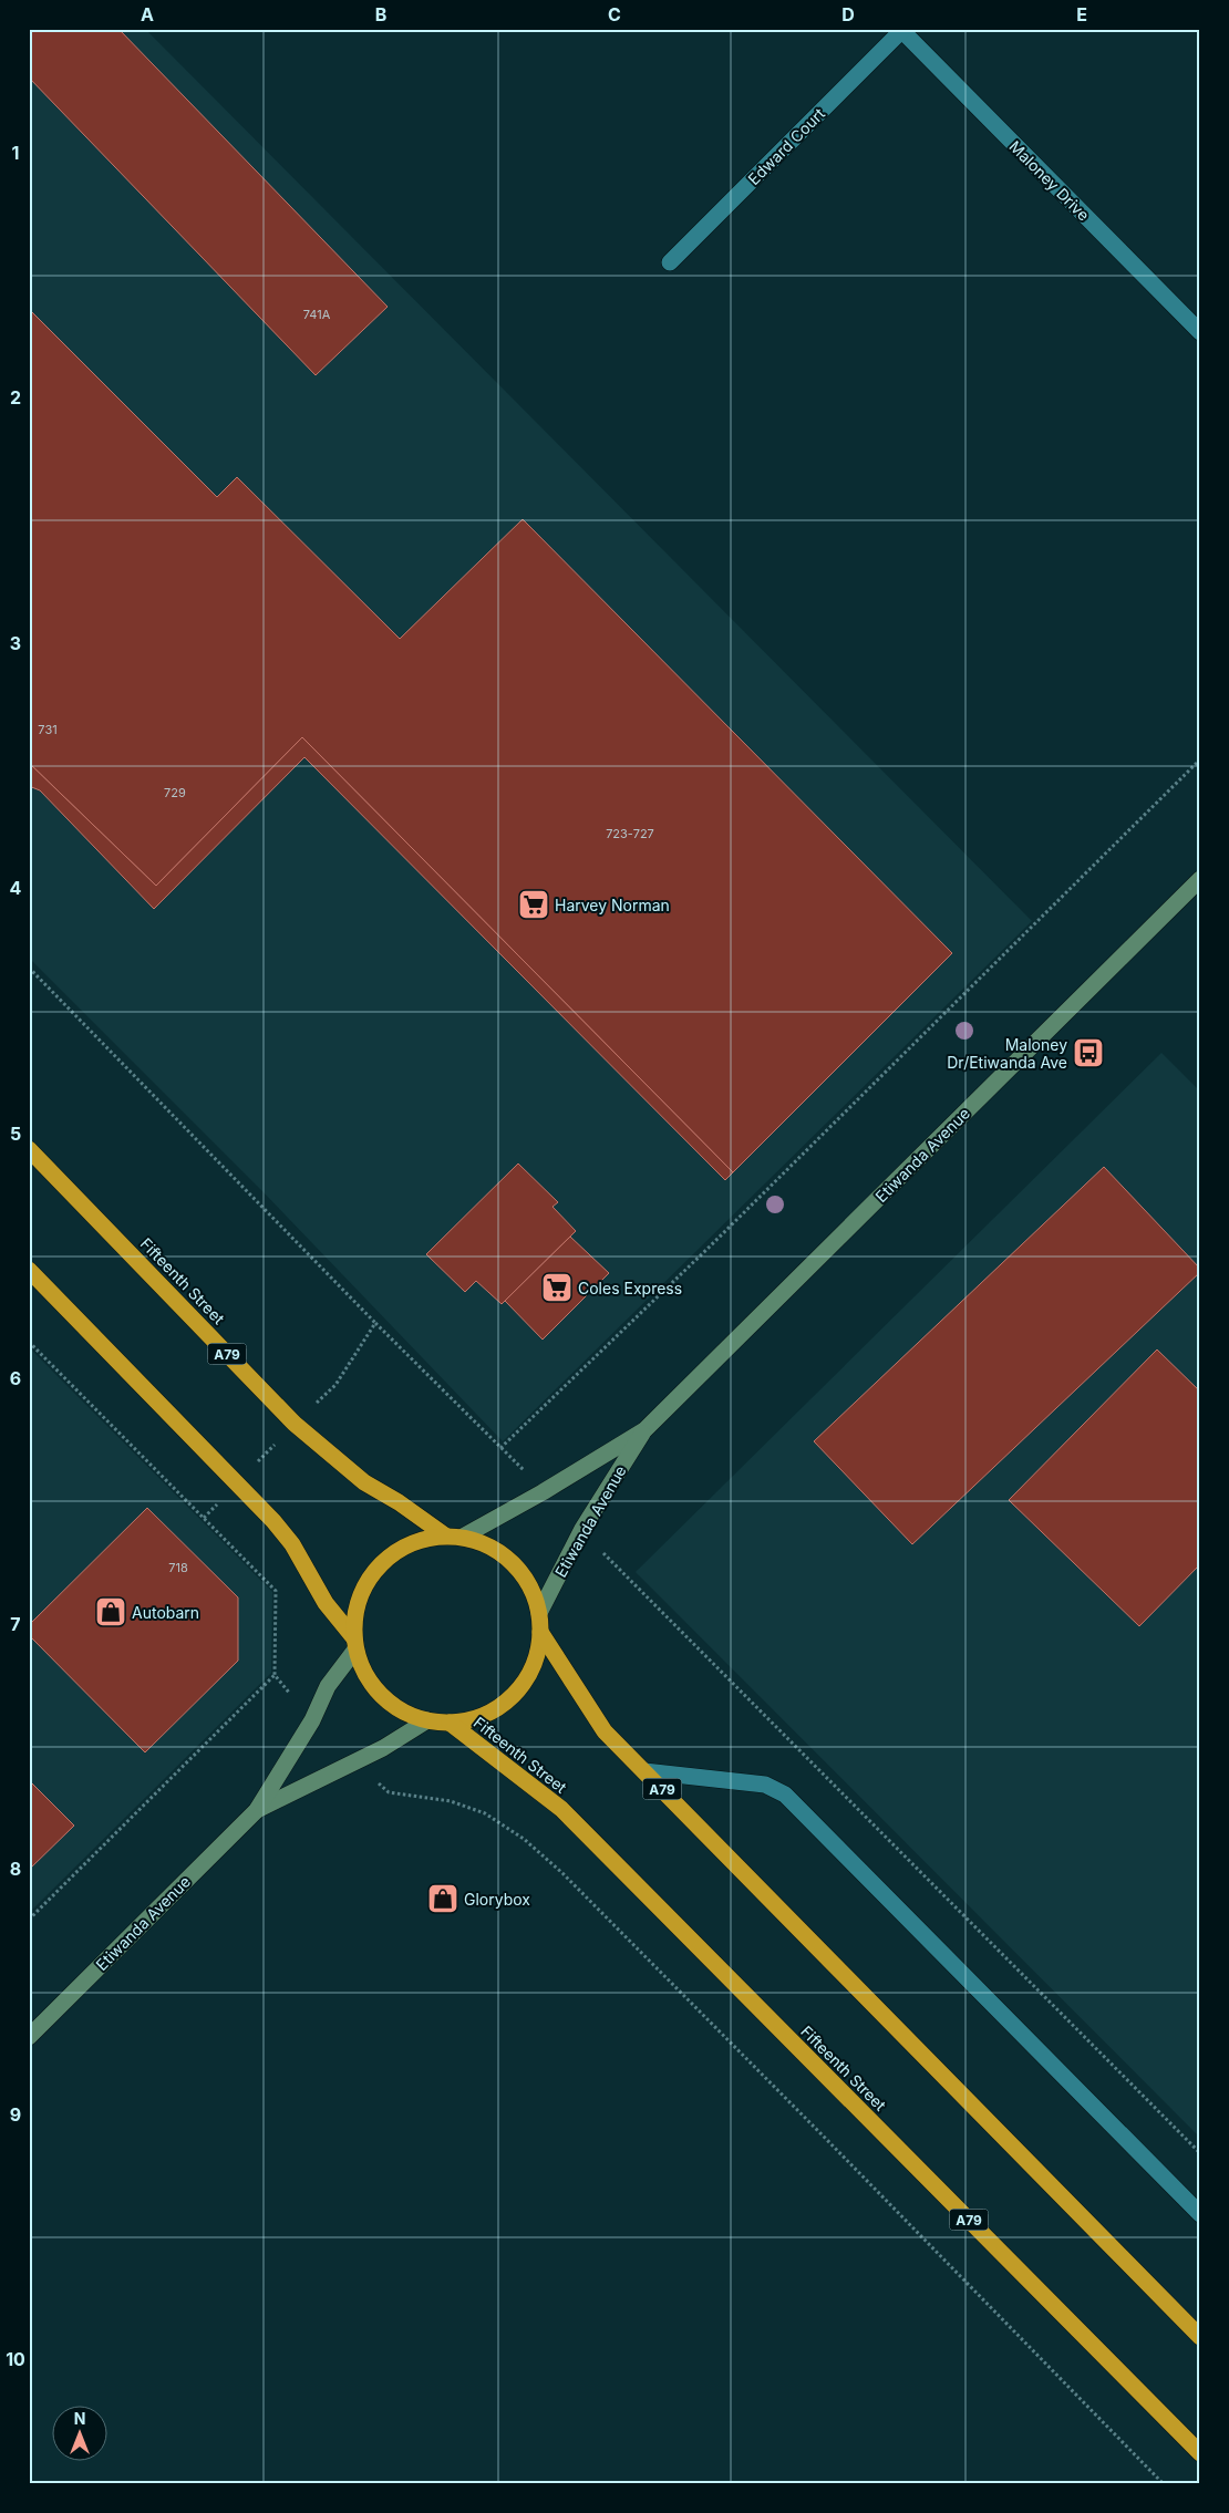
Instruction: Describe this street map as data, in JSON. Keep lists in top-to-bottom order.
{
  "streets": {
    "highway": ["Fifteenth Street", "A79"],
    "street": ["Edward Court", "Maloney Drive", "Etiwanda Avenue"]
  },
  "crossings": [
    ["Edward Court", "Maloney Drive"],
    ["Etiwanda Avenue", "Fifteenth Street"],
    ["Etiwanda Avenue", "A79"],
    ["Fifteenth Street", "A79"]
  ],
  "places": {
    "supermarket": ["Harvey Norman", "Coles Express"],
    "bus stop": ["Maloney Dr/Etiwanda Ave"],
    "shop": ["Autobarn", "Glorybox"]
  },
  "house_numbers": [
    "741A",
    "731",
    "729",
    "723-727",
    "718"
  ],
  "north": "top",
  "grid": {
    "columns": [
      "A",
      "B",
      "C",
      "D",
      "E"
    ],
    "rows": [
      "1",
      "2",
      "3",
      "4",
      "5",
      "6",
      "7",
      "8",
      "9",
      "10"
    ]
  }
}
